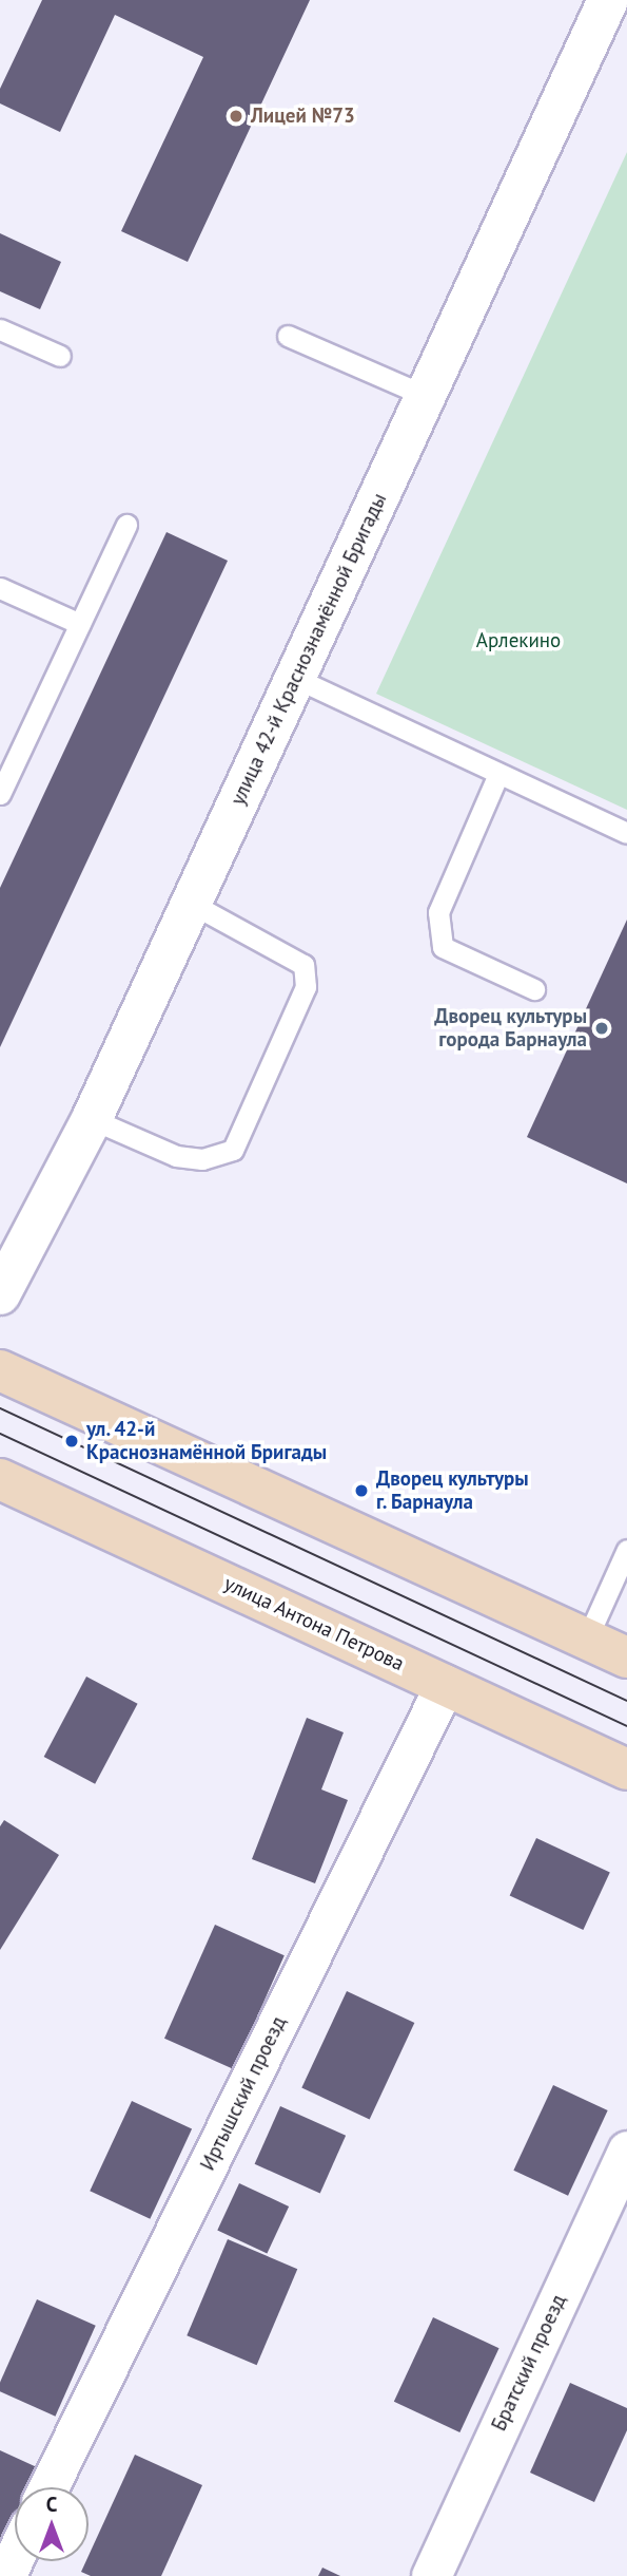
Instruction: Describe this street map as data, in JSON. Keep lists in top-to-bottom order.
{
  "streets": {
    "main road": ["улица Антона Петрова"],
    "street": ["улица 42-й Краснознамённой Бригады", "Иртышский проезд", "Братский проезд"]
  },
  "crossings": [
    ["улица Антона Петрова", "Иртышский проезд"]
  ],
  "parks": ["Арлекино"],
  "places": [
    "Лицей №73",
    "Дворец культуры города Барнаула",
    "ул. 42-й Краснознамённой Бригады",
    "Дворец культуры г. Барнаула"
  ],
  "north": "top"
}
